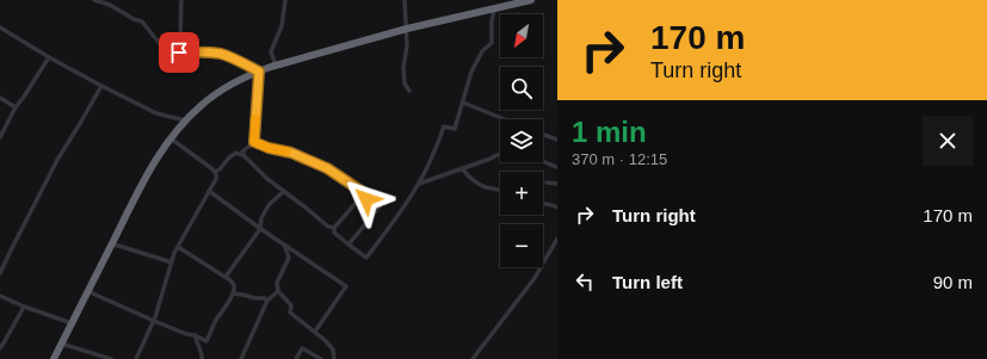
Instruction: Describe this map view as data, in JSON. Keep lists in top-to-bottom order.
{
  "north": "bottom left",
  "page": {
    "turn": ["170 m", "Turn right"],
    "map_buttons": ["+", "−"],
    "heading": ["1 min", "370 m · 12:15"],
    "list": [
      {
        "name": "Turn right",
        "value": "170 m"
      },
      {
        "name": "Turn left",
        "value": "90 m"
      }
    ]
  }
}
